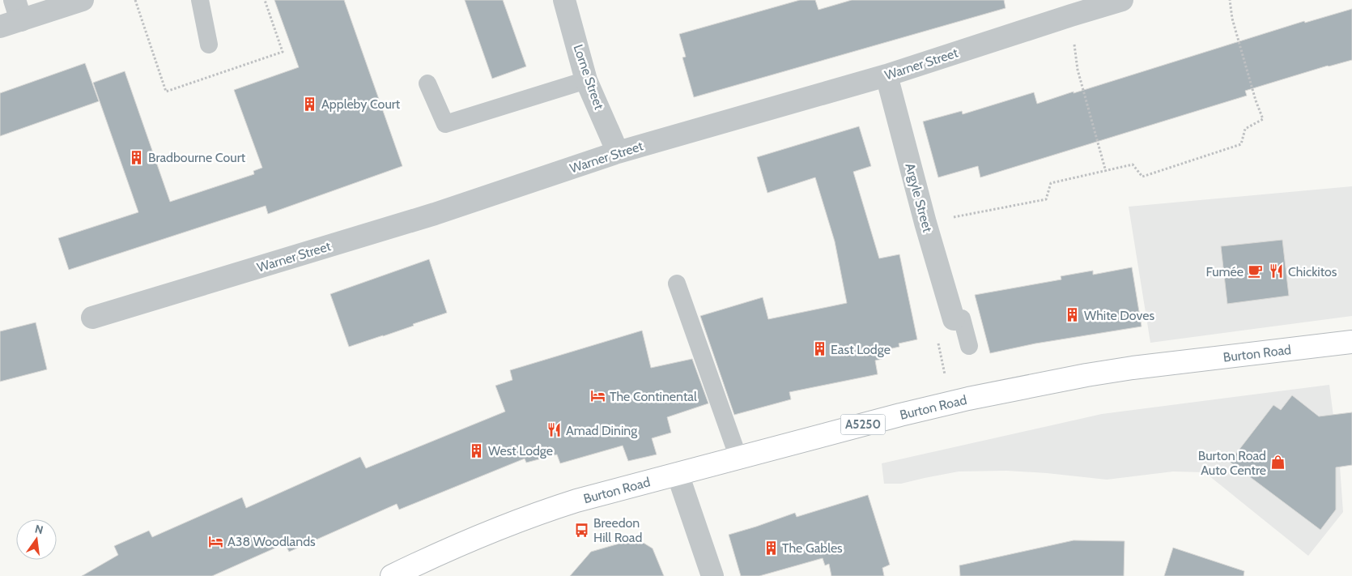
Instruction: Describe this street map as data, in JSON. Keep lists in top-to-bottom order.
{
  "streets": {
    "main road": ["Burton Road", "A5250"],
    "street": ["Warner Street", "Lorne Street", "Argyle Street"]
  },
  "crossings": [
    ["Warner Street", "Lorne Street"],
    ["Warner Street", "Argyle Street"]
  ],
  "places": {
    "building": [
      "Appleby Court",
      "Bradbourne Court",
      "White Doves",
      "East Lodge",
      "West Lodge",
      "The Gables"
    ],
    "cafe": ["Fumée"],
    "restaurant": ["Chickitos", "Amad Dining"],
    "hotel": ["The Continental", "A38 Woodlands"],
    "shop": ["Burton Road Auto Centre"],
    "bus stop": ["Breedon Hill Road"]
  },
  "north": "top"
}
